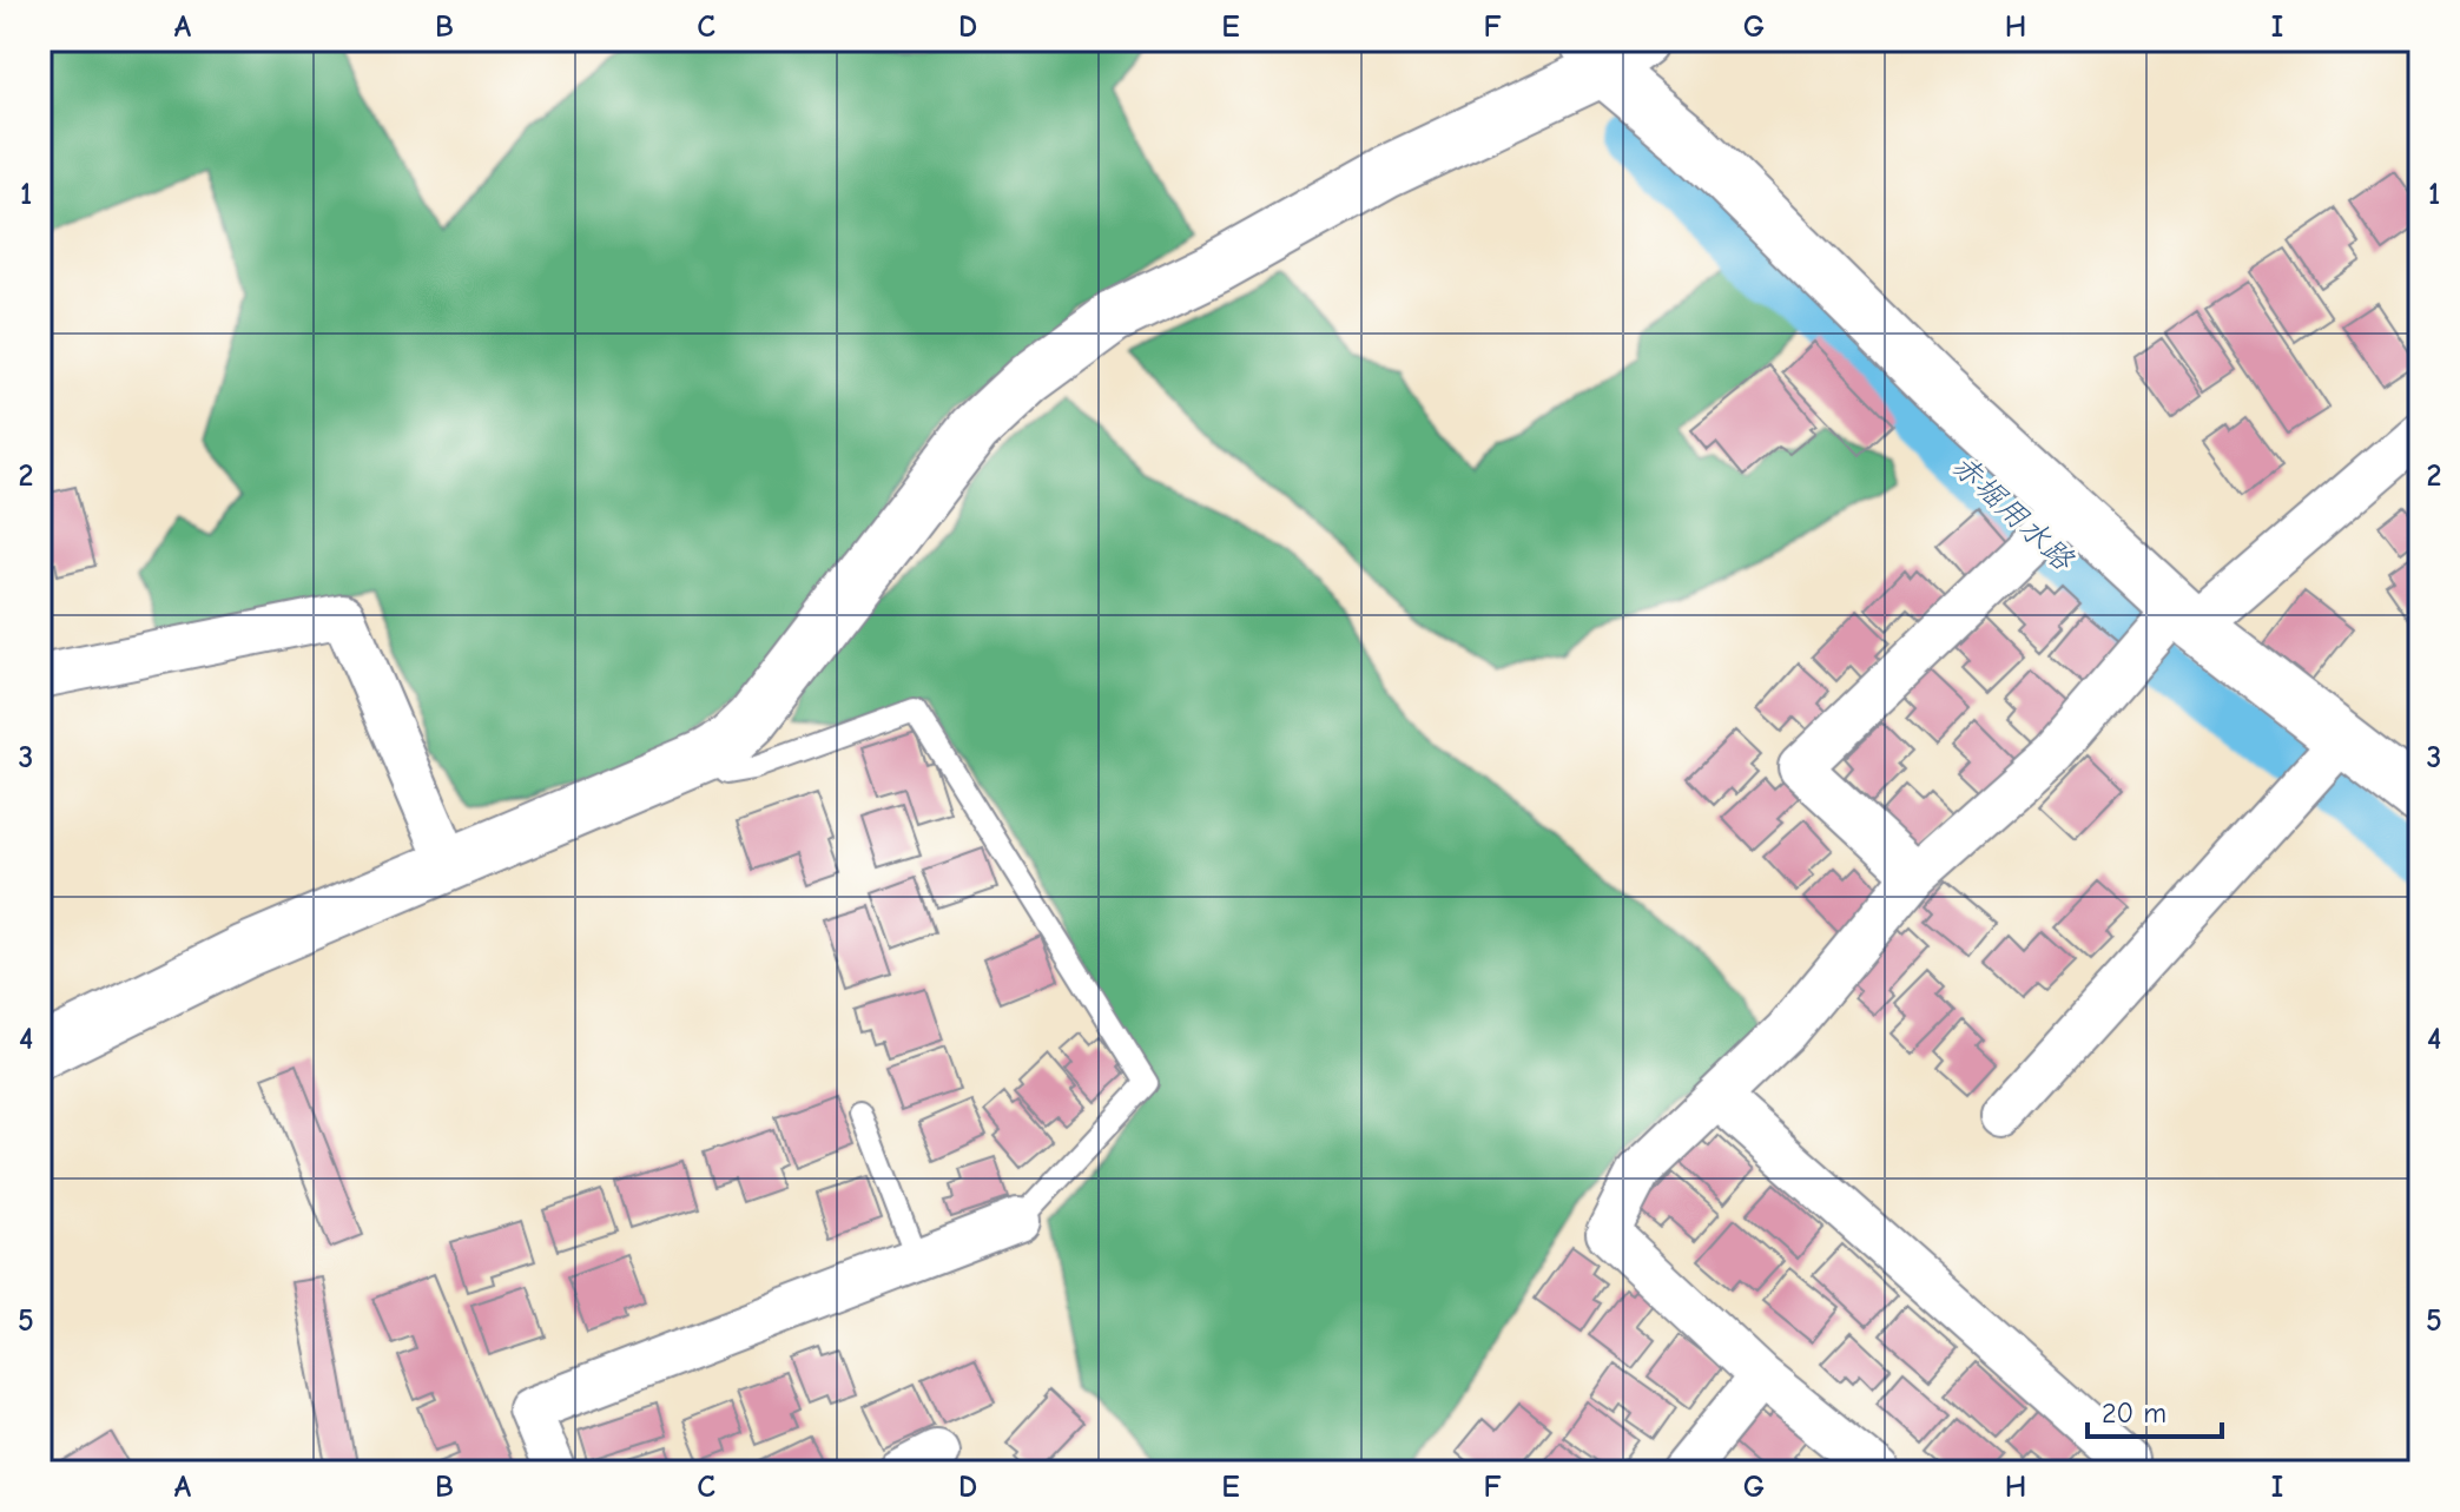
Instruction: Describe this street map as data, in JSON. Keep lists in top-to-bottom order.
{
  "water": ["赤堀用水路"],
  "scale_bar": "20 m",
  "grid": {
    "columns": [
      "A",
      "B",
      "C",
      "D",
      "E",
      "F",
      "G",
      "H",
      "I"
    ],
    "rows": [
      "1",
      "2",
      "3",
      "4",
      "5"
    ]
  }
}
